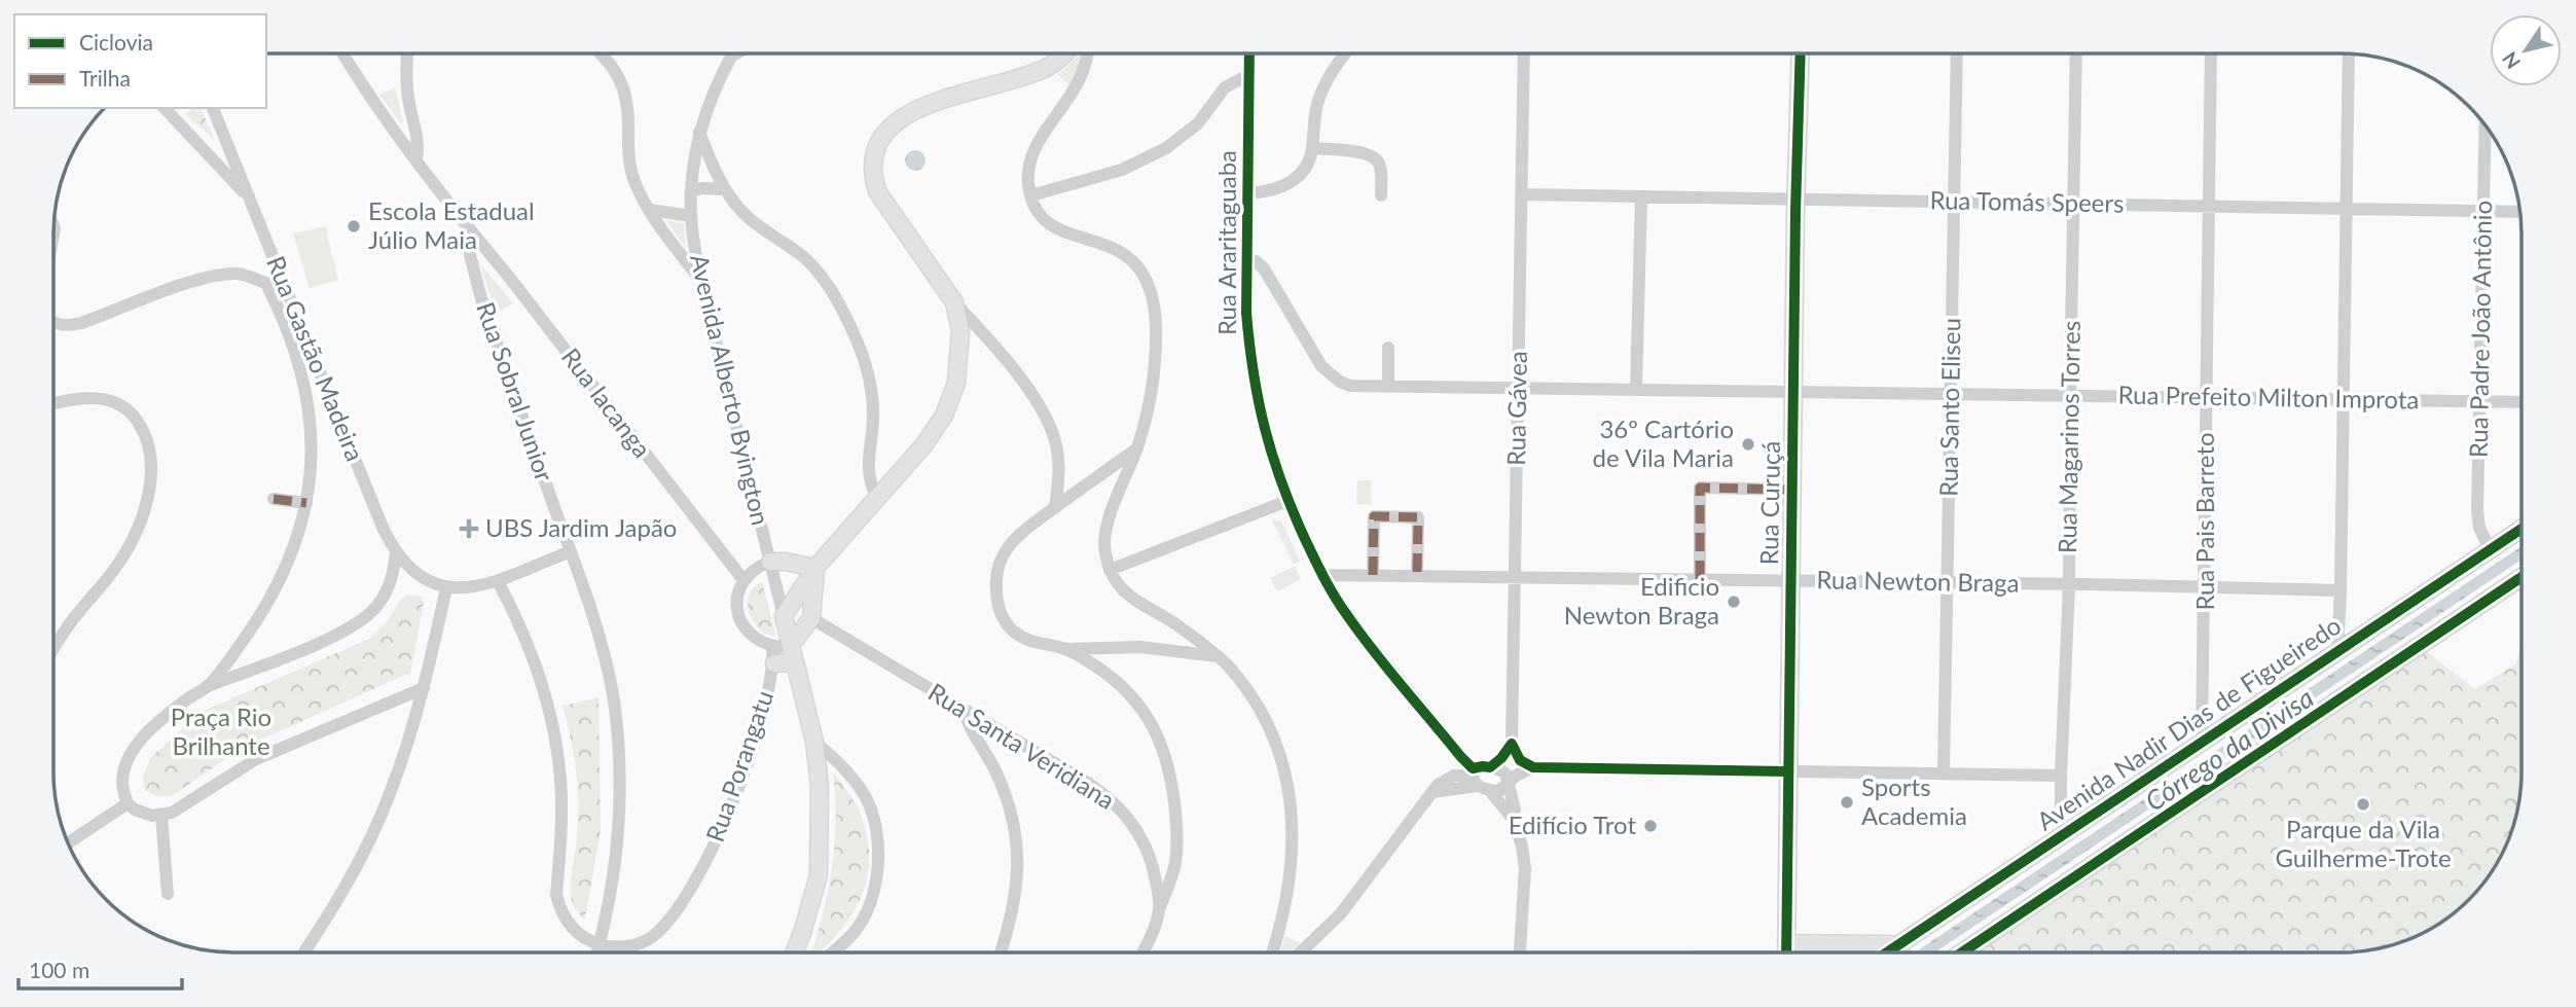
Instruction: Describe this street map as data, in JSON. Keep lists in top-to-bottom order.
{
  "streets": {
    "main road": ["Avenida Alberto Byington", "Rua Curuçá", "Avenida Nadir Dias de Figueiredo"],
    "street": [
      "Rua Tomás Speers",
      "Rua Araritaguaba",
      "Rua Padre João Antônio",
      "Rua Gastão Madeira",
      "Rua Sobral Junior",
      "Rua Prefeito Milton Improta",
      "Rua Iacanga",
      "Rua Santo Eliseu",
      "Rua Gávea",
      "Rua Magarinos Torres",
      "Rua Pais Barreto",
      "Rua Newton Braga",
      "Rua Santa Veridiana",
      "Rua Porangatu"
    ]
  },
  "crossings": [
    ["Rua Tomás Speers", "Rua Padre João Antônio"],
    ["Rua Tomás Speers", "Rua Santo Eliseu"],
    ["Rua Tomás Speers", "Rua Gávea"],
    ["Rua Tomás Speers", "Rua Magarinos Torres"],
    ["Rua Tomás Speers", "Rua Curuçá"],
    ["Rua Tomás Speers", "Rua Pais Barreto"],
    ["Rua Araritaguaba", "Rua Prefeito Milton Improta"],
    ["Rua Araritaguaba", "Rua Newton Braga"],
    ["Rua Padre João Antônio", "Rua Prefeito Milton Improta"],
    ["Rua Padre João Antônio", "Avenida Nadir Dias de Figueiredo"],
    ["Rua Sobral Junior", "Rua Iacanga"],
    ["Rua Sobral Junior", "Rua Porangatu"],
    ["Rua Prefeito Milton Improta", "Rua Santo Eliseu"],
    ["Rua Prefeito Milton Improta", "Rua Gávea"],
    ["Rua Prefeito Milton Improta", "Rua Magarinos Torres"],
    ["Rua Prefeito Milton Improta", "Rua Curuçá"],
    ["Rua Prefeito Milton Improta", "Rua Pais Barreto"],
    ["Rua Santo Eliseu", "Rua Newton Braga"],
    ["Rua Gávea", "Rua Newton Braga"],
    ["Rua Magarinos Torres", "Rua Newton Braga"],
    ["Rua Magarinos Torres", "Avenida Nadir Dias de Figueiredo"],
    ["Rua Curuçá", "Rua Newton Braga"],
    ["Rua Pais Barreto", "Rua Newton Braga"],
    ["Rua Pais Barreto", "Avenida Nadir Dias de Figueiredo"]
  ],
  "water": ["Córrego da Divisa"],
  "parks": ["Praça Rio Brilhante"],
  "places": {
    "other": [
      "Escola Estadual Júlio Maia",
      "36º Cartório de Vila Maria",
      "Edificio Newton Braga",
      "Sports Academia",
      "Parque da Vila Guilherme-Trote",
      "Edifício Trot"
    ],
    "health": ["UBS Jardim Japão"]
  },
  "legend": ["Ciclovia", "Trilha"],
  "scale_bar": "100 m",
  "north": "bottom left"
}
